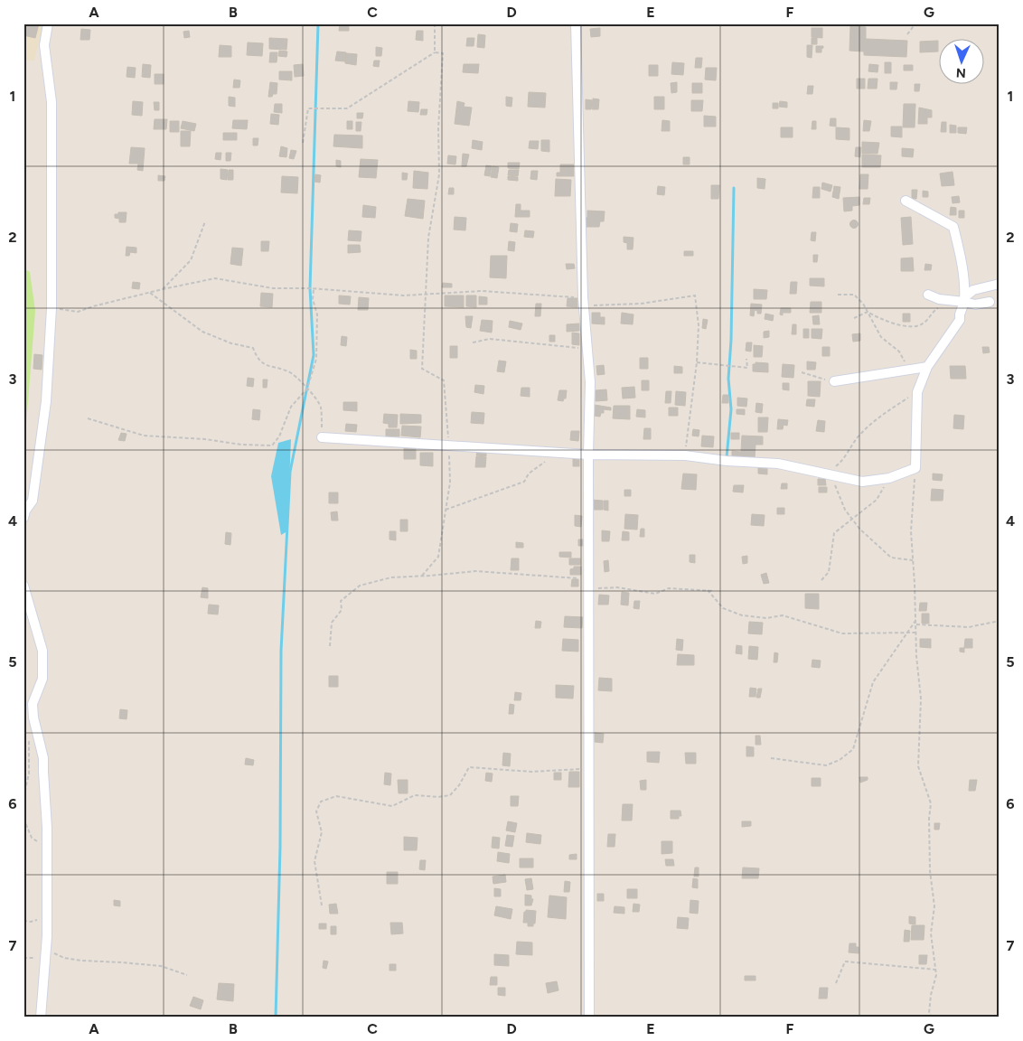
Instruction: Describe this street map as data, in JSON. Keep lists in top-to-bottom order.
{
  "north": "bottom",
  "grid": {
    "columns": [
      "A",
      "B",
      "C",
      "D",
      "E",
      "F",
      "G"
    ],
    "rows": [
      "1",
      "2",
      "3",
      "4",
      "5",
      "6",
      "7"
    ]
  }
}
